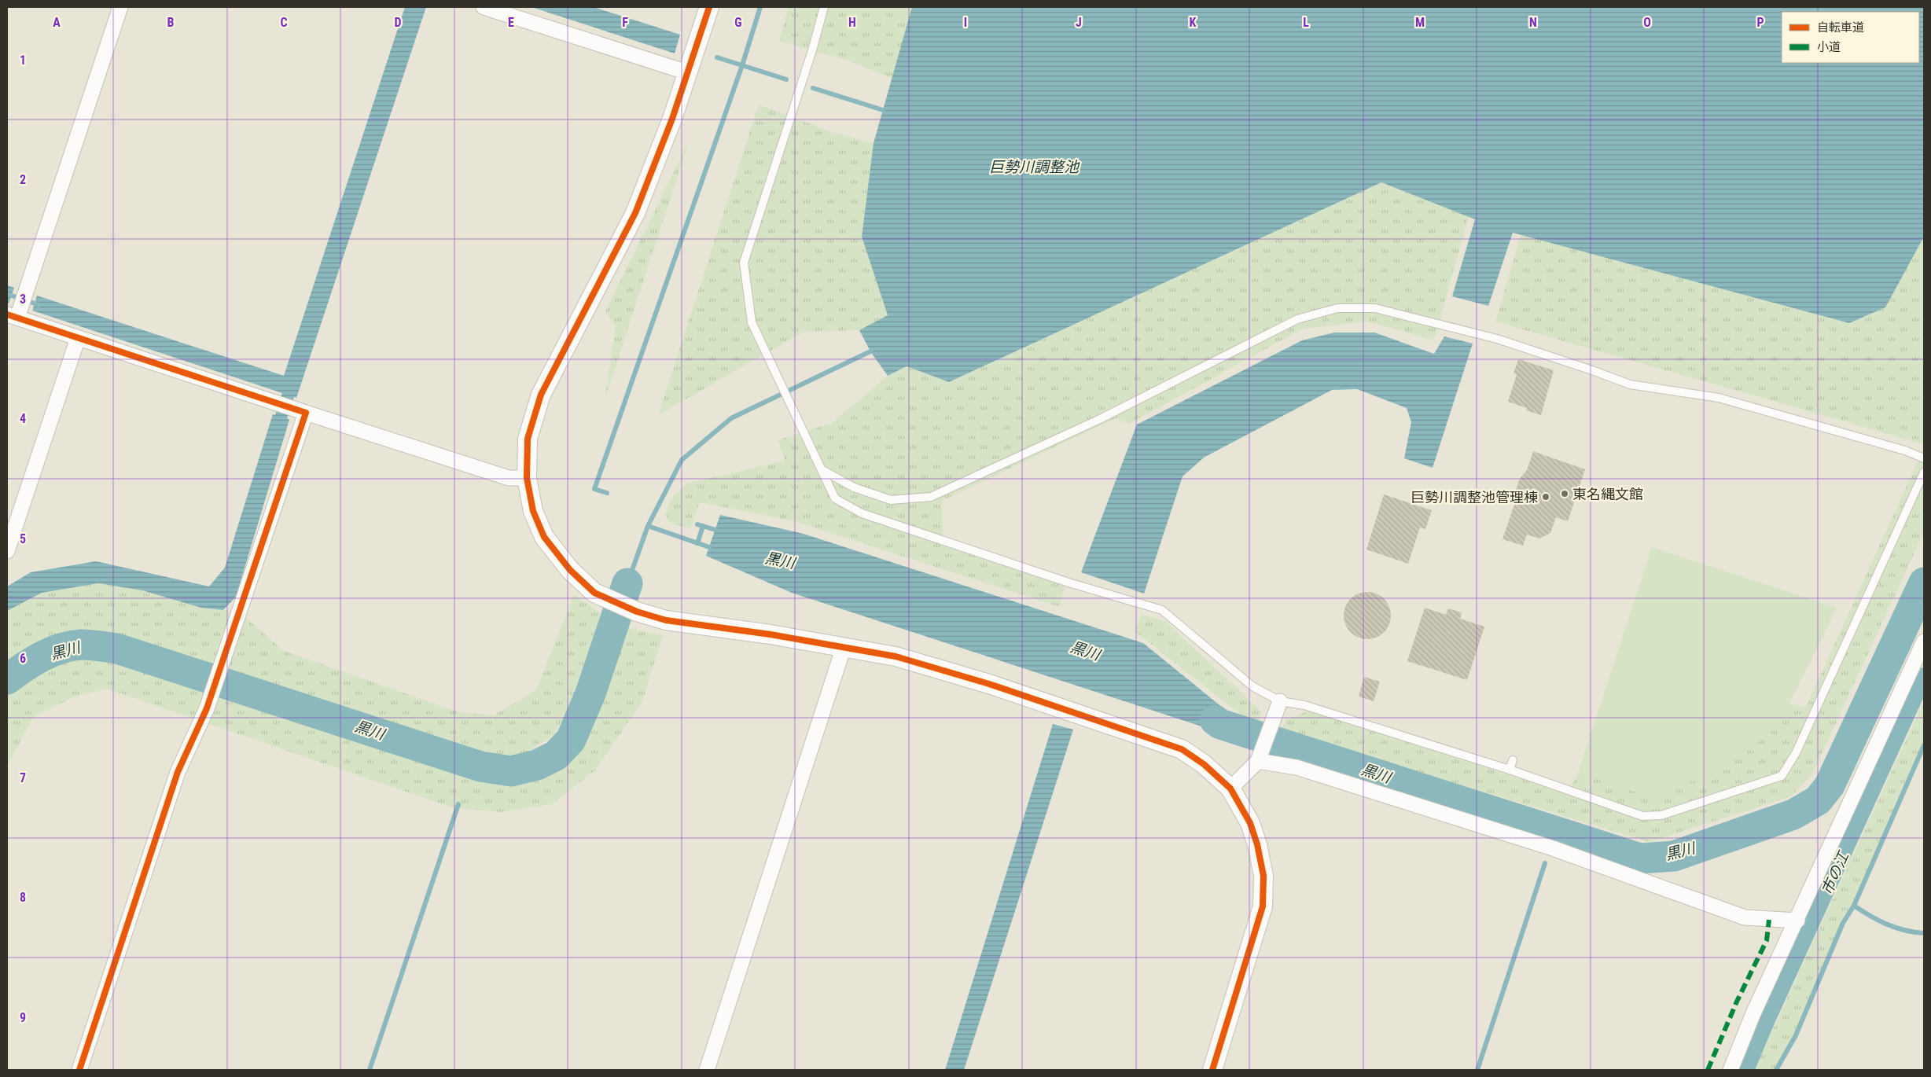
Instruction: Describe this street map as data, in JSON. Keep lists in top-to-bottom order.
{
  "water": ["巨勢川調整池", "黒川", "市の江"],
  "places": ["東名縄文館", "巨勢川調整池管理棟"],
  "legend": ["自転車道", "小道"],
  "grid": {
    "columns": [
      "A",
      "B",
      "C",
      "D",
      "E",
      "F",
      "G",
      "H",
      "I",
      "J",
      "K",
      "L",
      "M",
      "N",
      "O",
      "P"
    ],
    "rows": [
      "1",
      "2",
      "3",
      "4",
      "5",
      "6",
      "7",
      "8",
      "9"
    ]
  }
}
